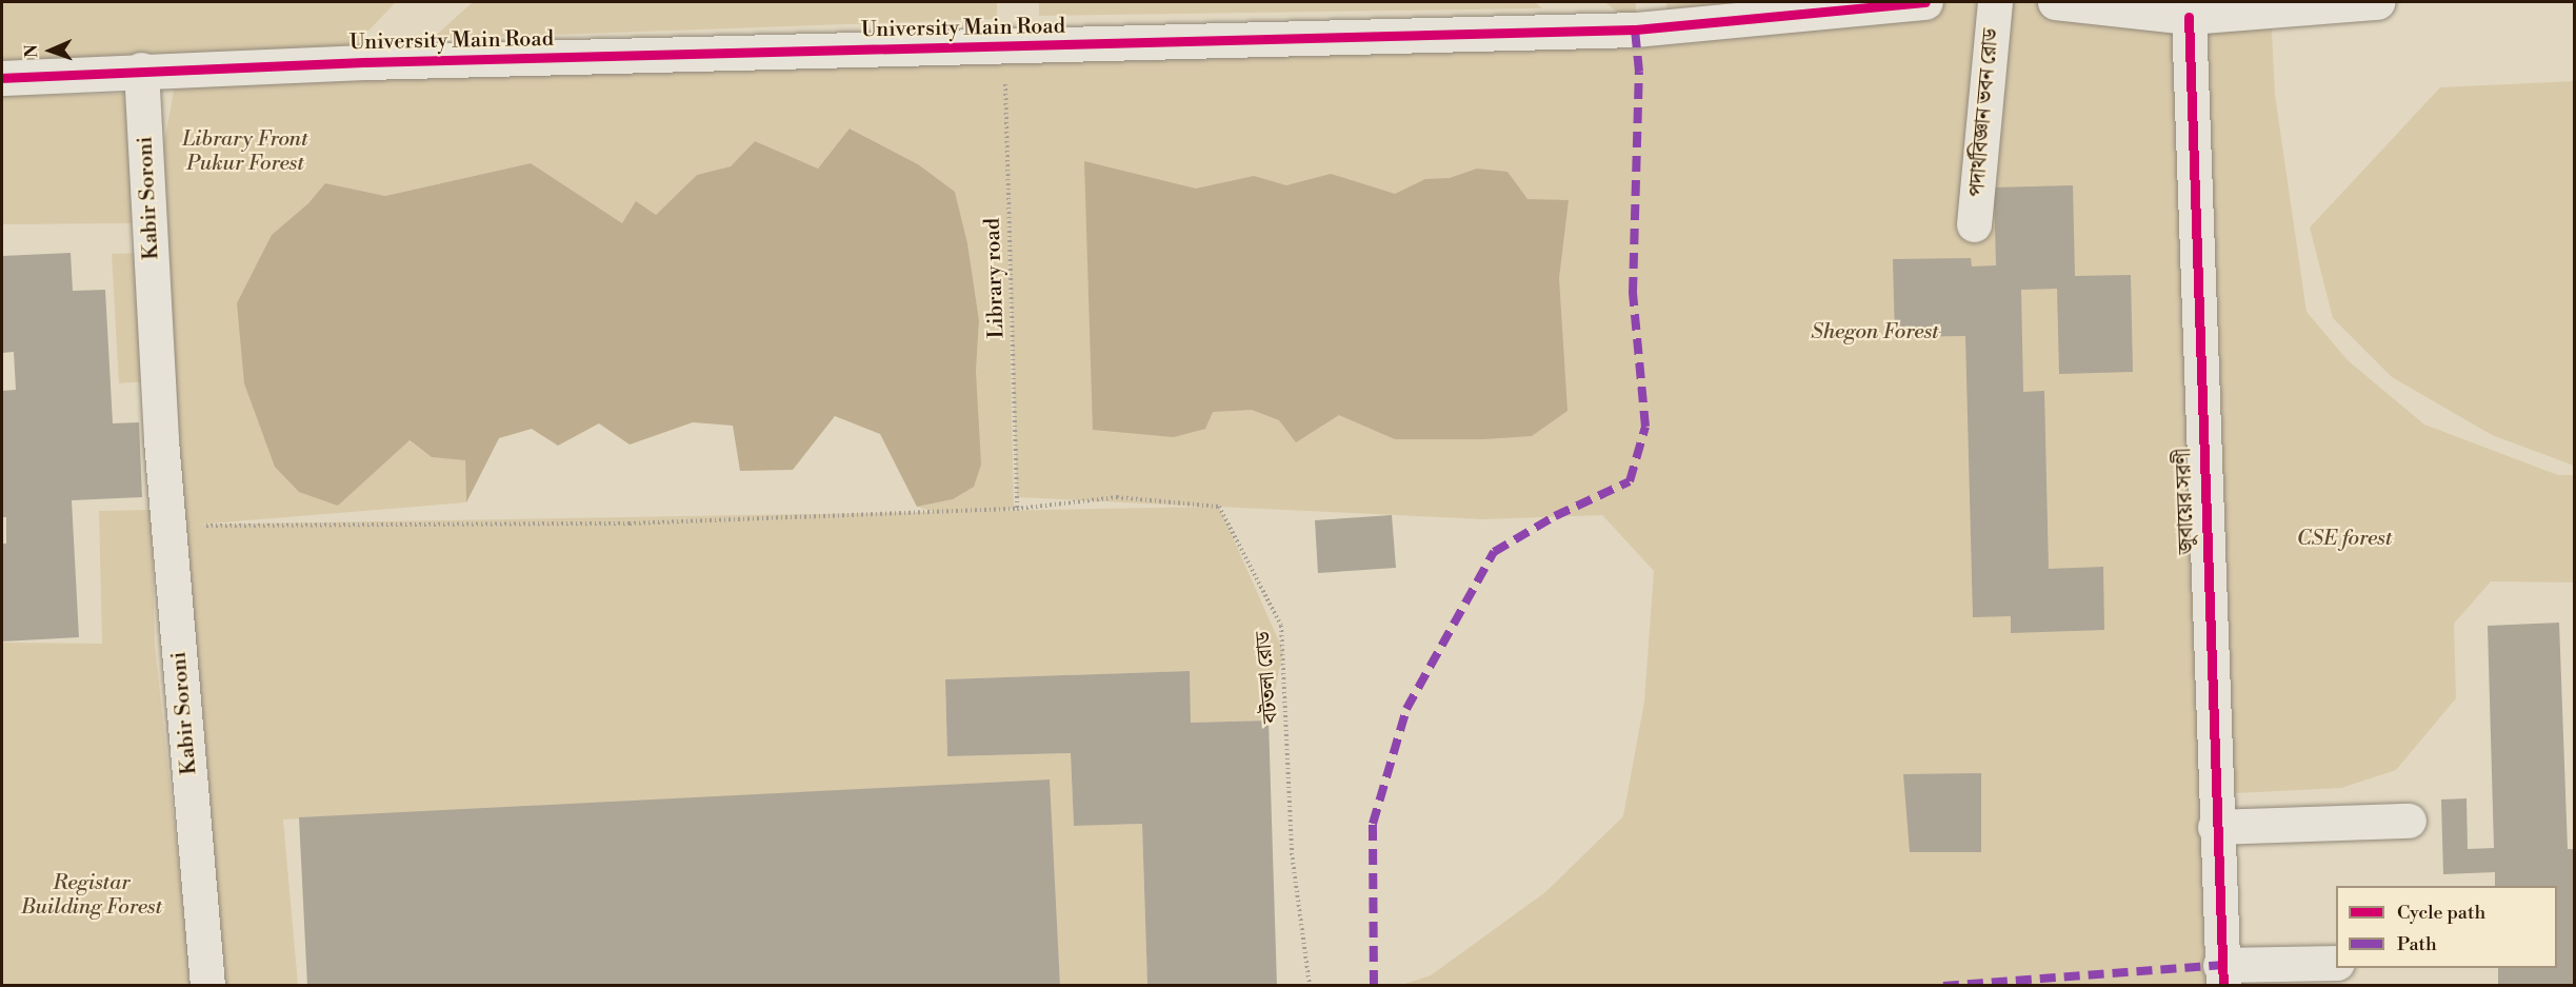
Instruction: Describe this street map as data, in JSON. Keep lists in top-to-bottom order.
{
  "streets": {
    "street": [
      "University Main Road",
      "পদার্থবিজ্ঞান ভবন রোড",
      "Kabir Soroni",
      "জুবায়ের সরণী"
    ],
    "path": ["Library road", "বটতলা রোড"]
  },
  "crossings": [
    ["University Main Road", "Kabir Soroni"],
    ["University Main Road", "Library road"],
    ["Library road", "বটতলা রোড"]
  ],
  "parks": [
    "Library Front Pukur Forest",
    "Shegon Forest",
    "CSE forest",
    "Registar Building Forest"
  ],
  "legend": ["Cycle path", "Path"],
  "north": "left"
}
